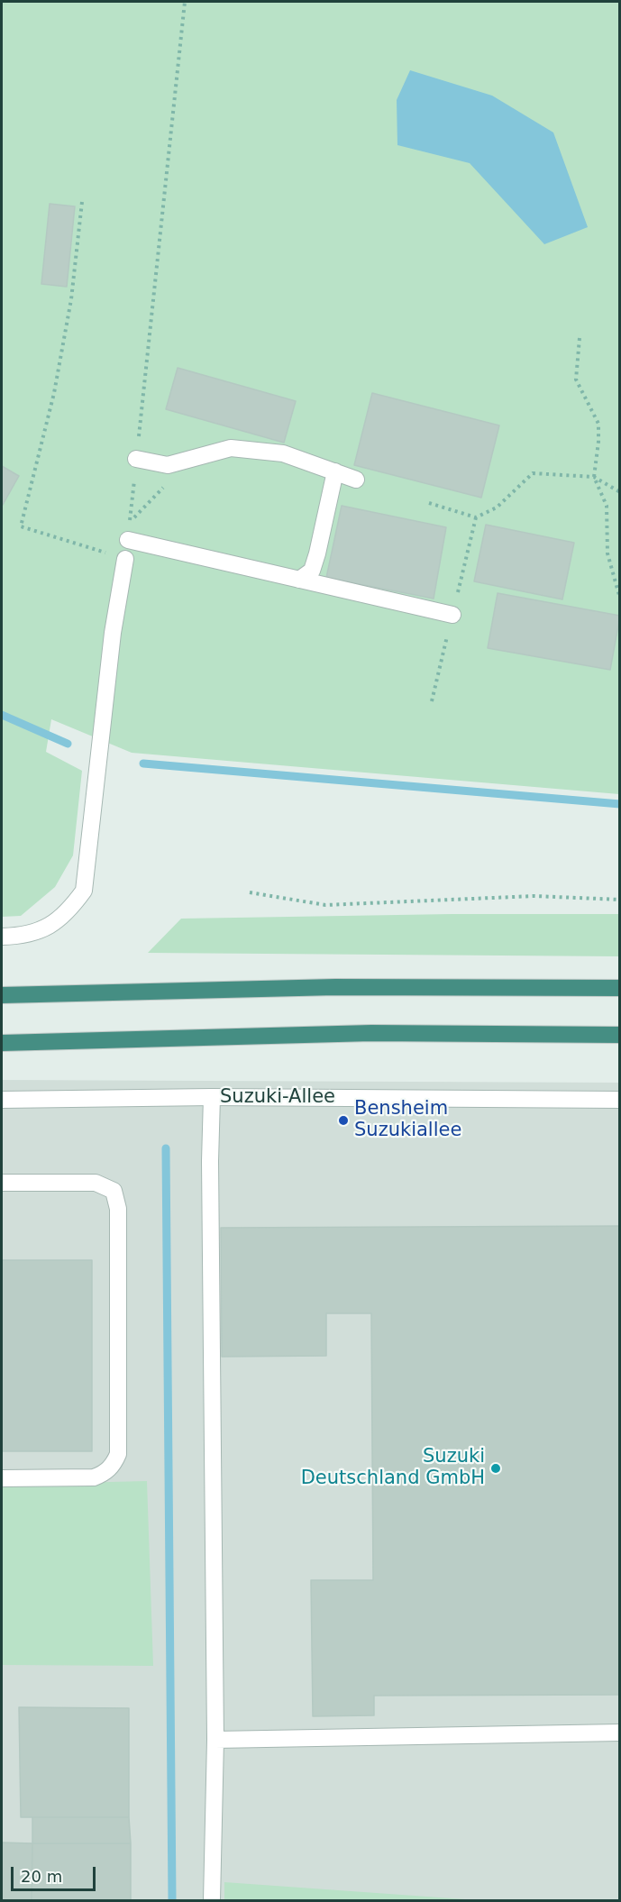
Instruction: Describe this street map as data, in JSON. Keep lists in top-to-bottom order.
{
  "streets": {
    "street": ["Suzuki-Allee"]
  },
  "places": ["Bensheim Suzukiallee", "Suzuki Deutschland GmbH"],
  "scale_bar": "20 m"
}
